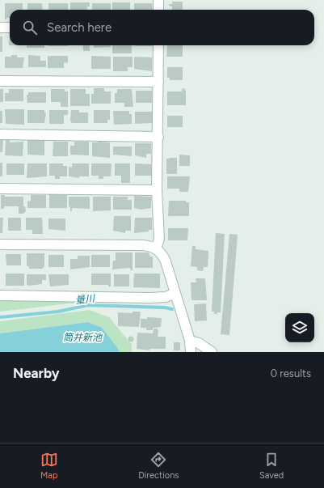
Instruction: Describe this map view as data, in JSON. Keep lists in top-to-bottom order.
{
  "water": ["量川", "筒井新池"],
  "page": {
    "search": "Search here",
    "heading": ["Nearby", "0 results"],
    "nav": ["Map", "Directions", "Saved"]
  }
}
